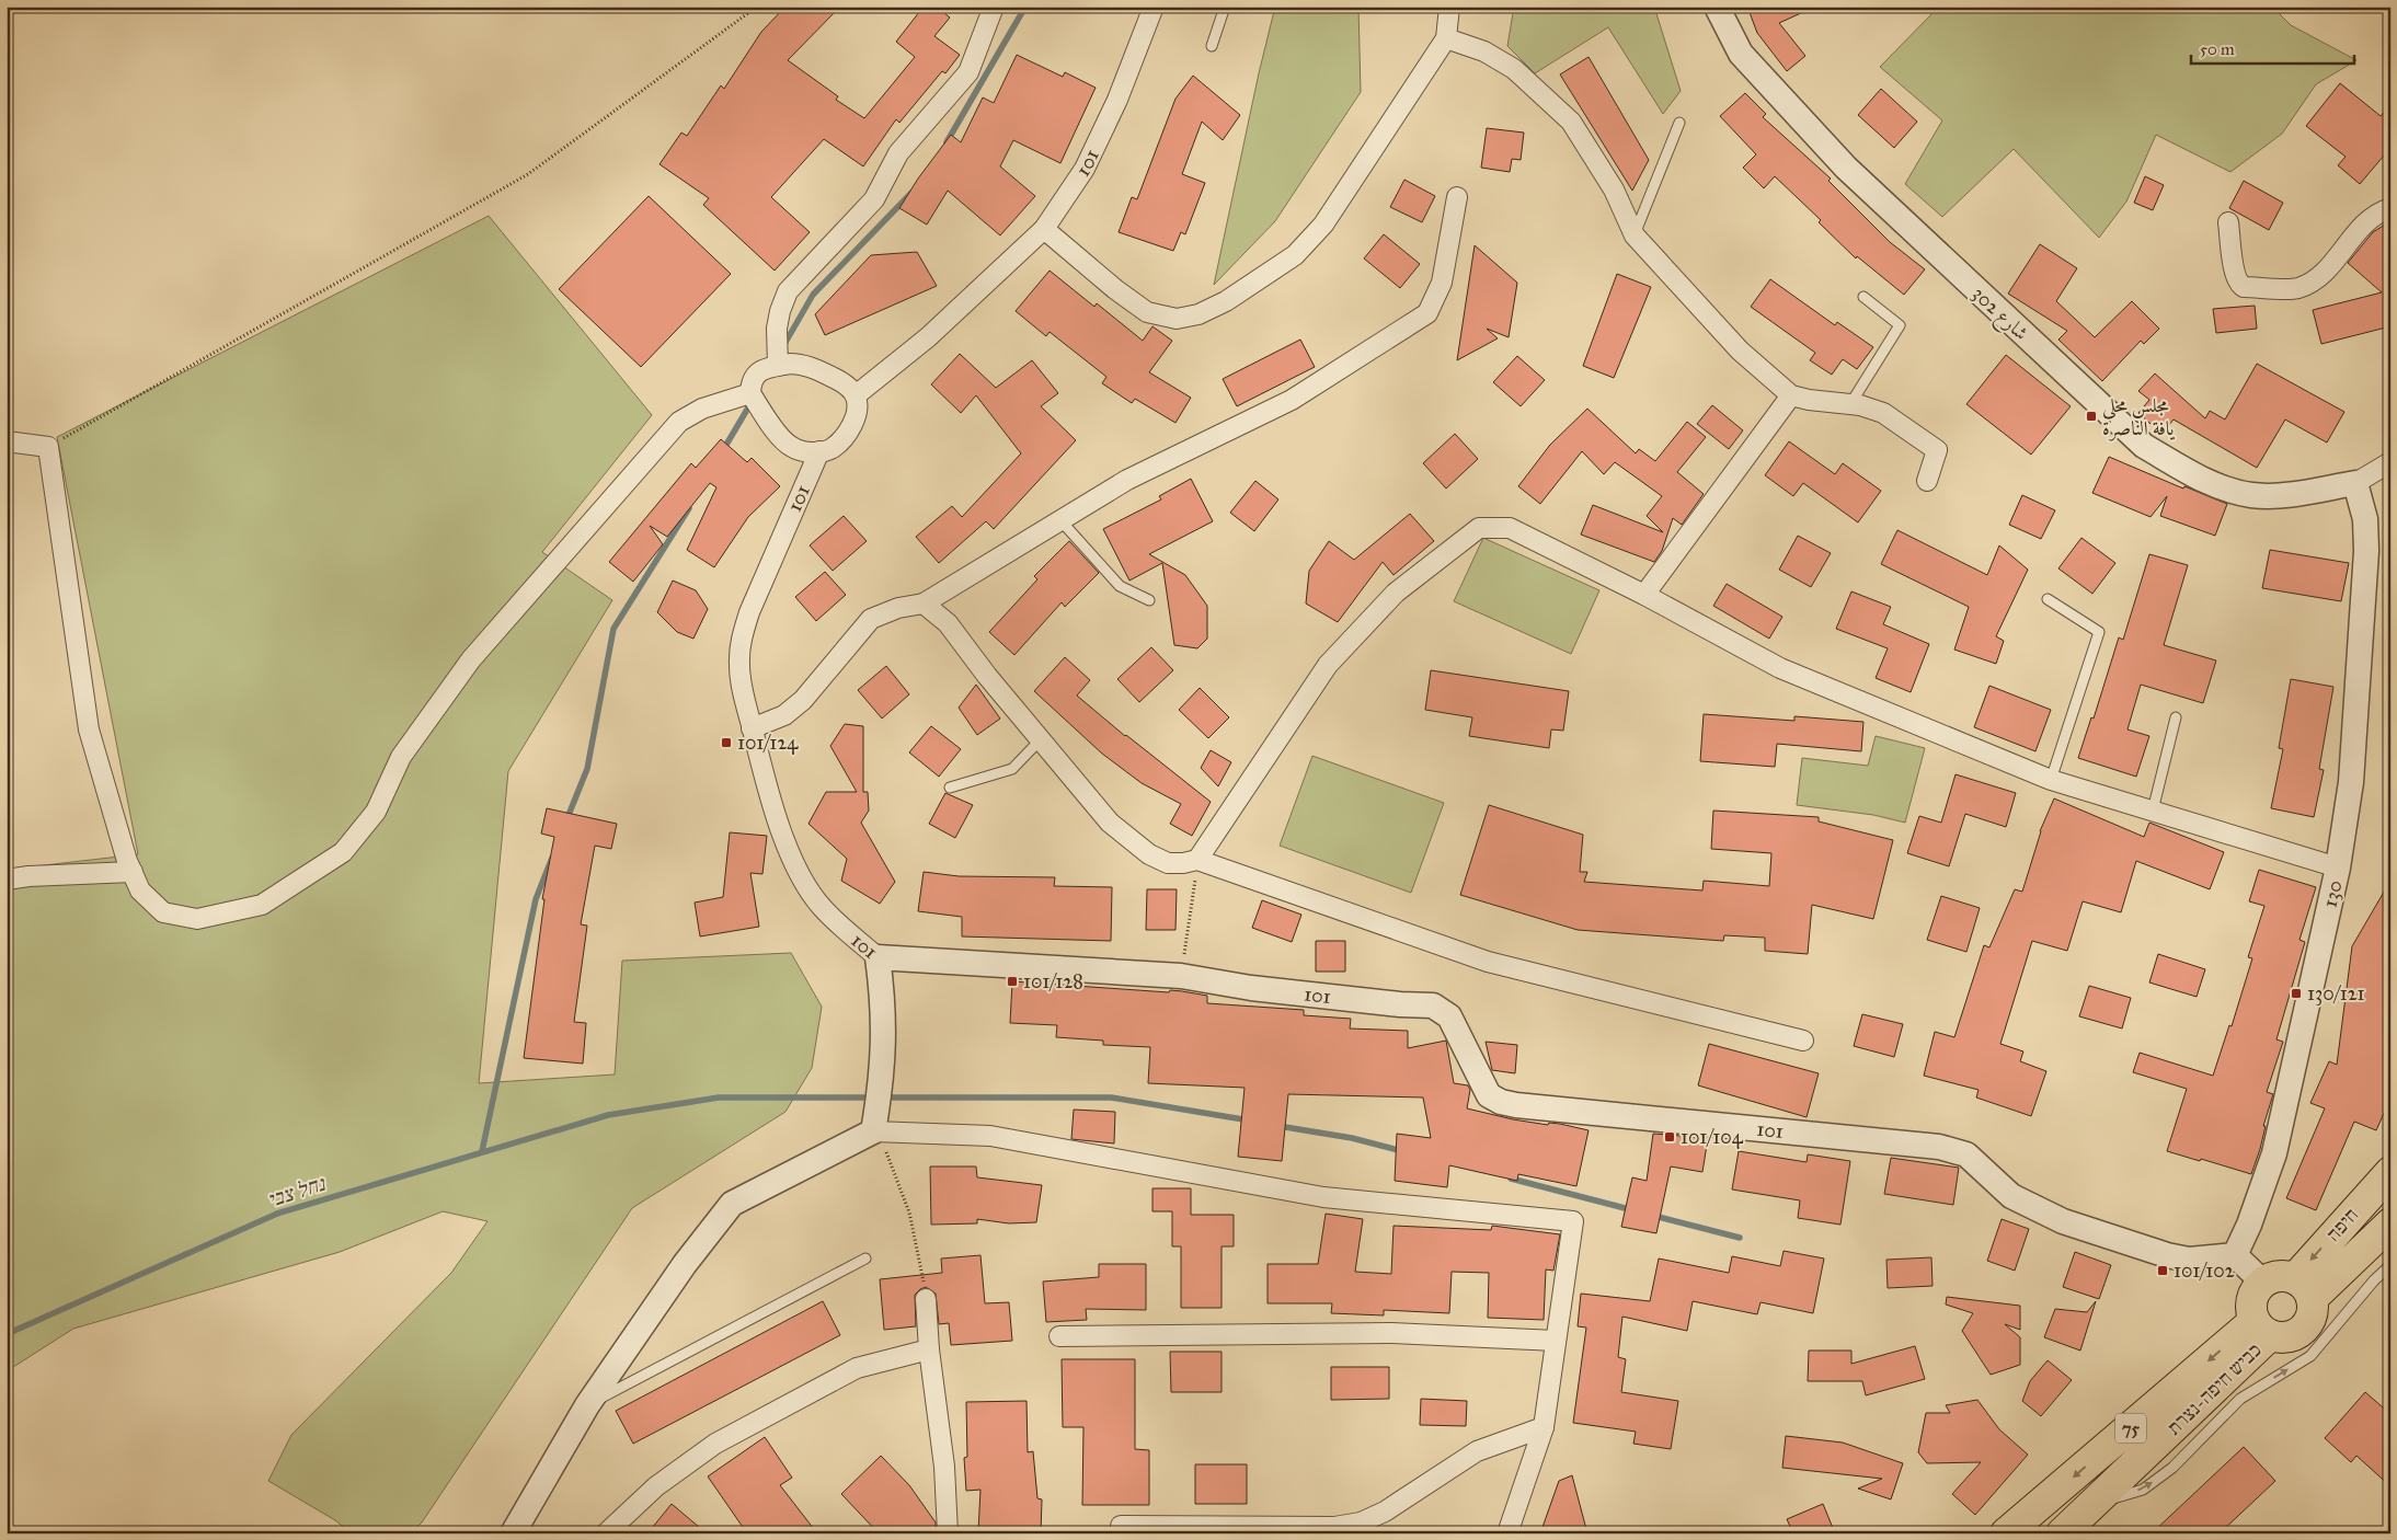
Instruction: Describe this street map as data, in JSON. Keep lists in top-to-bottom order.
{
  "streets": {
    "highway": ["חיפה", "כביש חיפה-נצרת", "75"],
    "street": ["101", "شارع 302", "130"]
  },
  "crossings": [
    ["101", "130"],
    ["شارع 302", "130"],
    ["חיפה", "כביש חיפה-נצרת"]
  ],
  "water": ["נחל צבי"],
  "places": {
    "transit": [
      "مجلس محلي يافة الناصرة",
      "101/124",
      "101/128",
      "130/121",
      "101/104",
      "101/102"
    ]
  },
  "scale_bar": "50 m"
}
